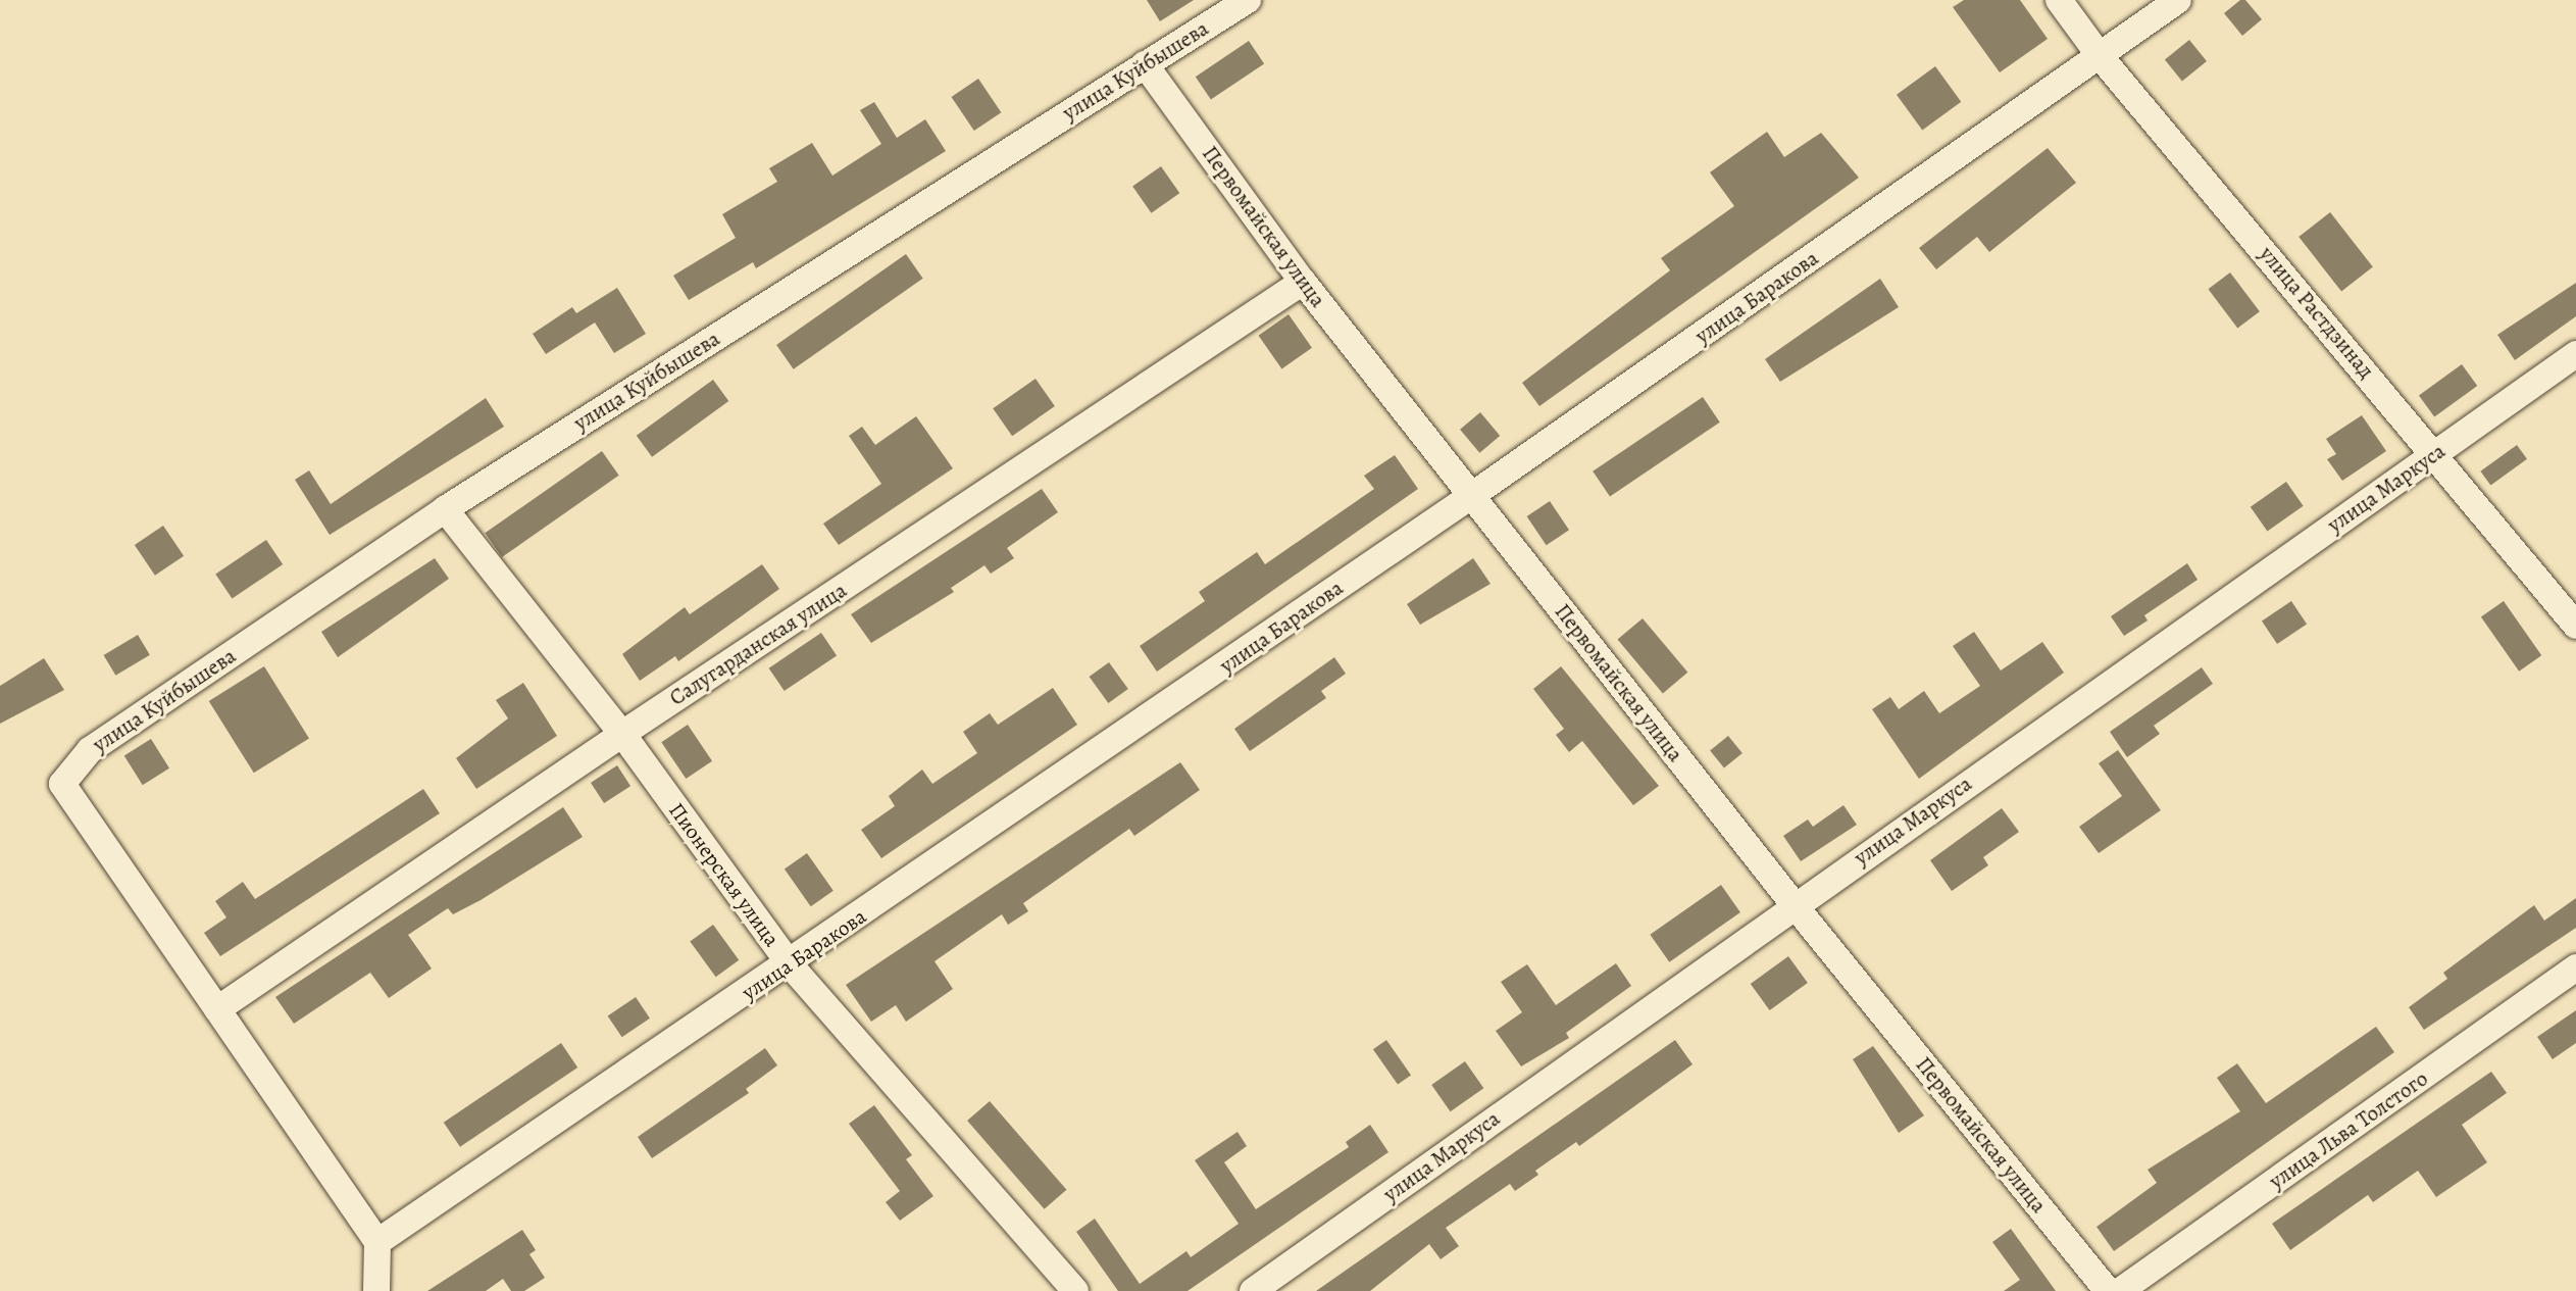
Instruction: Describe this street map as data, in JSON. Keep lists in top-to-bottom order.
{
  "streets": {
    "street": [
      "улица Куйбышева",
      "Первомайская улица",
      "улица Баракова",
      "улица Растдзинад",
      "улица Маркуса",
      "Салугарданская улица",
      "Пионерская улица",
      "улица Льва Толстого"
    ]
  },
  "crossings": [
    ["улица Куйбышева", "Первомайская улица"],
    ["улица Куйбышева", "Салугарданская улица"],
    ["улица Куйбышева", "Пионерская улица"],
    ["Первомайская улица", "улица Баракова"],
    ["Первомайская улица", "улица Маркуса"],
    ["Первомайская улица", "Салугарданская улица"],
    ["улица Баракова", "улица Растдзинад"],
    ["улица Баракова", "Пионерская улица"],
    ["улица Растдзинад", "улица Маркуса"],
    ["Салугарданская улица", "Пионерская улица"]
  ]
}
